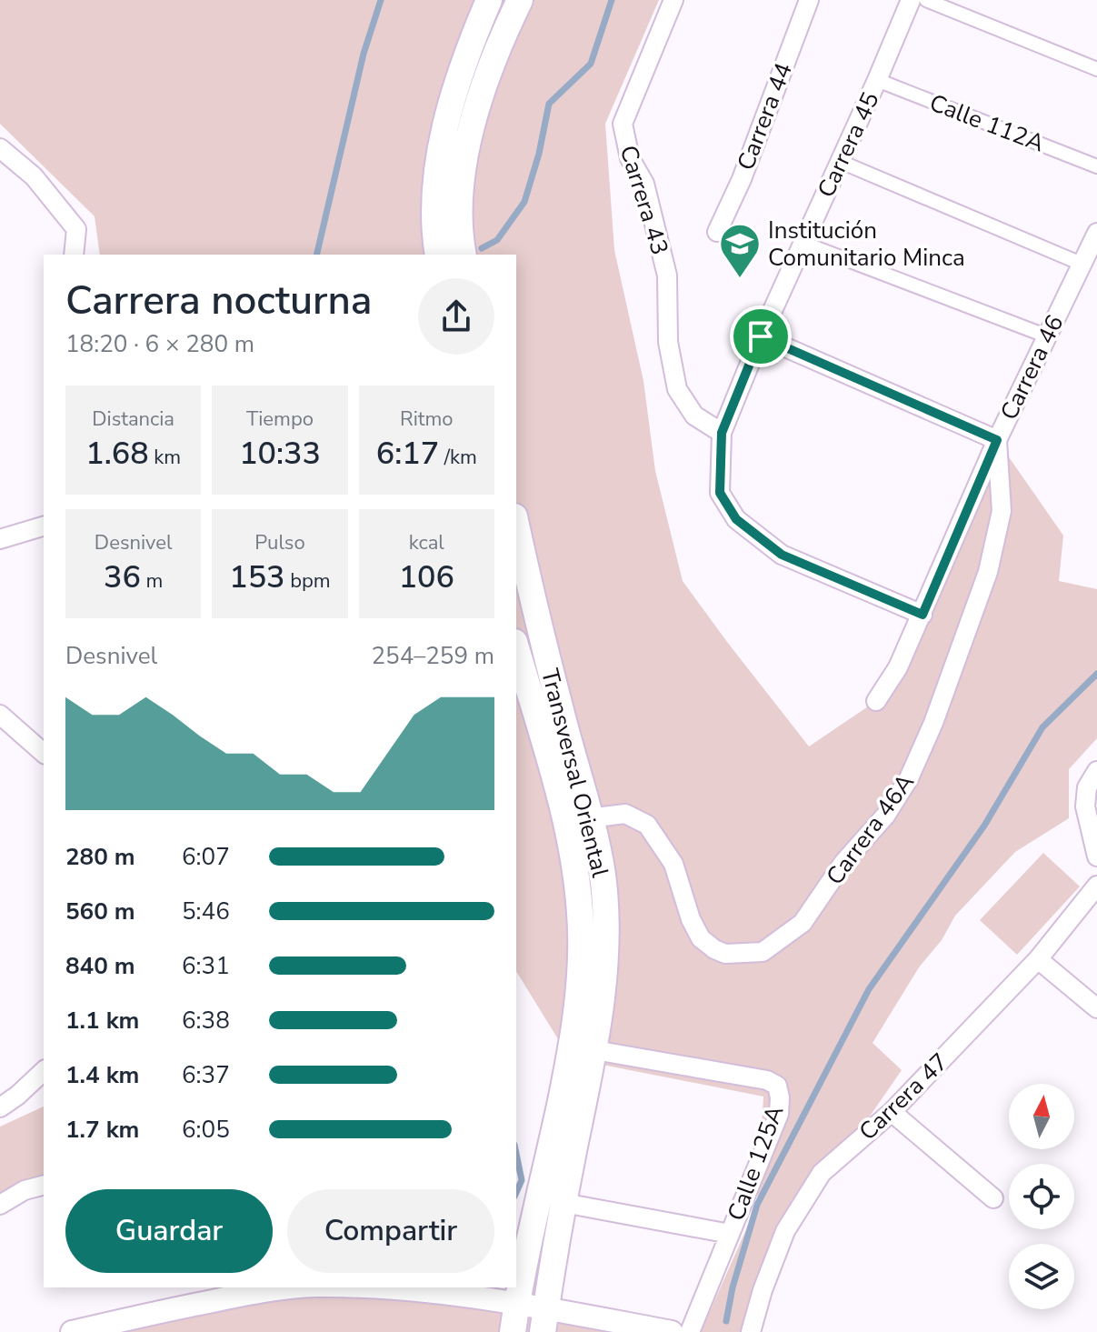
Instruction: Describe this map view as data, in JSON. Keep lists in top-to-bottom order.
{
  "streets": {
    "main road": ["Transversal Oriental"],
    "street": [
      "Carrera 44",
      "Calle 112A",
      "Carrera 45",
      "Carrera 43",
      "Carrera 46",
      "Carrera 46A",
      "Carrera 47",
      "Calle 125A"
    ]
  },
  "crossings": [
    ["Calle 112A", "Carrera 45"],
    ["Carrera 45", "Carrera 43"],
    ["Carrera 45", "Carrera 46"],
    ["Carrera 46", "Carrera 46A"],
    ["Transversal Oriental", "Carrera 46A"],
    ["Transversal Oriental", "Calle 125A"]
  ],
  "places": {
    "school or university": ["Institución Comunitario Minca"]
  },
  "north": "top",
  "page": {
    "heading": ["Carrera nocturna", "18:20 · 6 × 280 m"],
    "stats": [
      ["Distancia", "1.68 km"],
      ["Tiempo", "10:33"],
      ["Ritmo", "6:17 /km"],
      ["Desnivel", "36 m"],
      ["Pulso", "153 bpm"],
      ["kcal", "106"]
    ],
    "chart": ["Desnivel", "254–259 m"],
    "list": [
      {
        "name": "280 m",
        "note": "6:07"
      },
      {
        "name": "560 m",
        "note": "5:46"
      },
      {
        "name": "840 m",
        "note": "6:31"
      },
      {
        "name": "1.1 km",
        "note": "6:38"
      },
      {
        "name": "1.4 km",
        "note": "6:37"
      },
      {
        "name": "1.7 km",
        "note": "6:05"
      }
    ],
    "buttons": ["Guardar", "Compartir"]
  }
}
